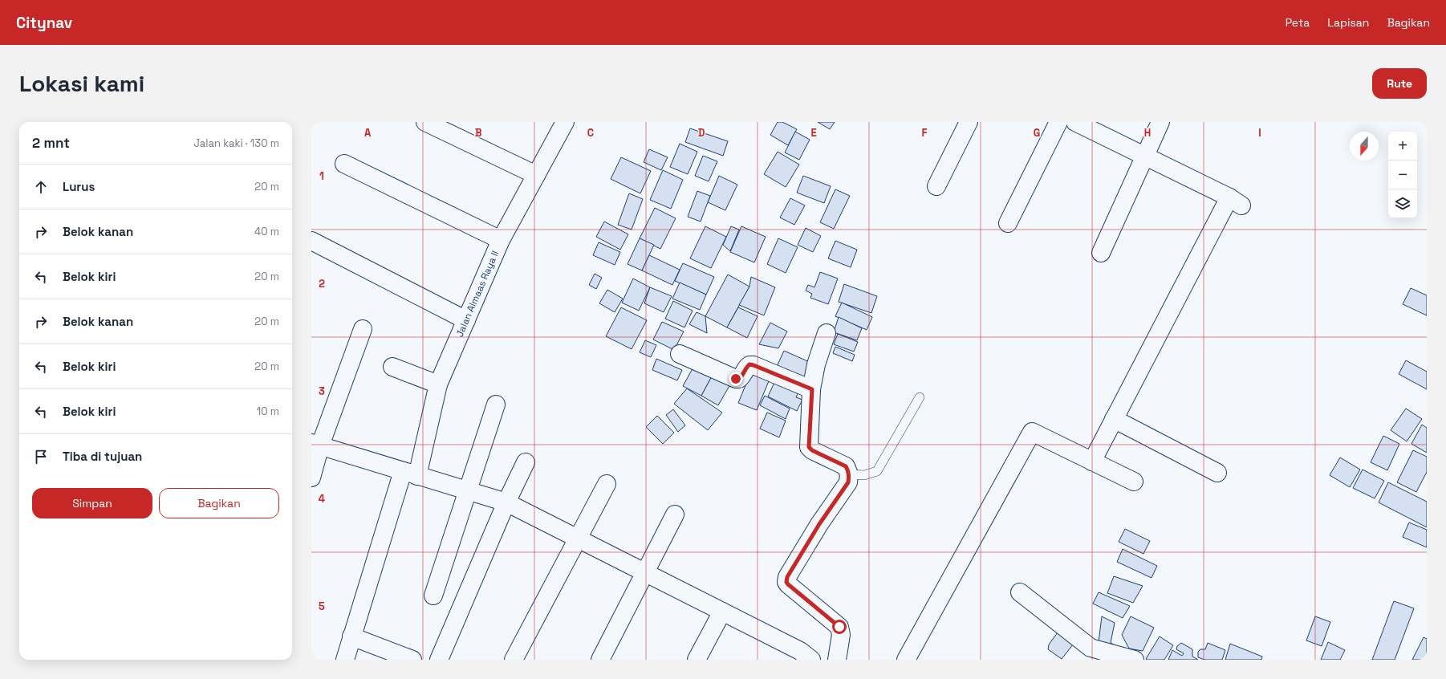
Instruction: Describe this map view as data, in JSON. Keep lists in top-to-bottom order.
{
  "streets": {
    "street": ["Jalan Almaas Raya II"]
  },
  "north": "bottom",
  "page": {
    "header": "Citynav",
    "nav": ["Peta", "Lapisan", "Bagikan"],
    "buttons": [
      "Rute",
      ["Simpan", "Bagikan"]
    ],
    "title": "Lokasi kami",
    "heading": ["2 mnt", "Jalan kaki · 130 m"],
    "map_buttons": ["+", "−"],
    "list": [
      ["Lurus", "20 m"],
      ["Belok kanan", "40 m"],
      ["Belok kiri", "20 m"],
      ["Belok kanan", "20 m"],
      ["Belok kiri", "20 m"],
      ["Belok kiri", "10 m"],
      "Tiba di tujuan"
    ]
  },
  "grid": {
    "columns": [
      "A",
      "B",
      "C",
      "D",
      "E",
      "F",
      "G",
      "H",
      "I"
    ],
    "rows": [
      "1",
      "2",
      "3",
      "4",
      "5"
    ]
  }
}
